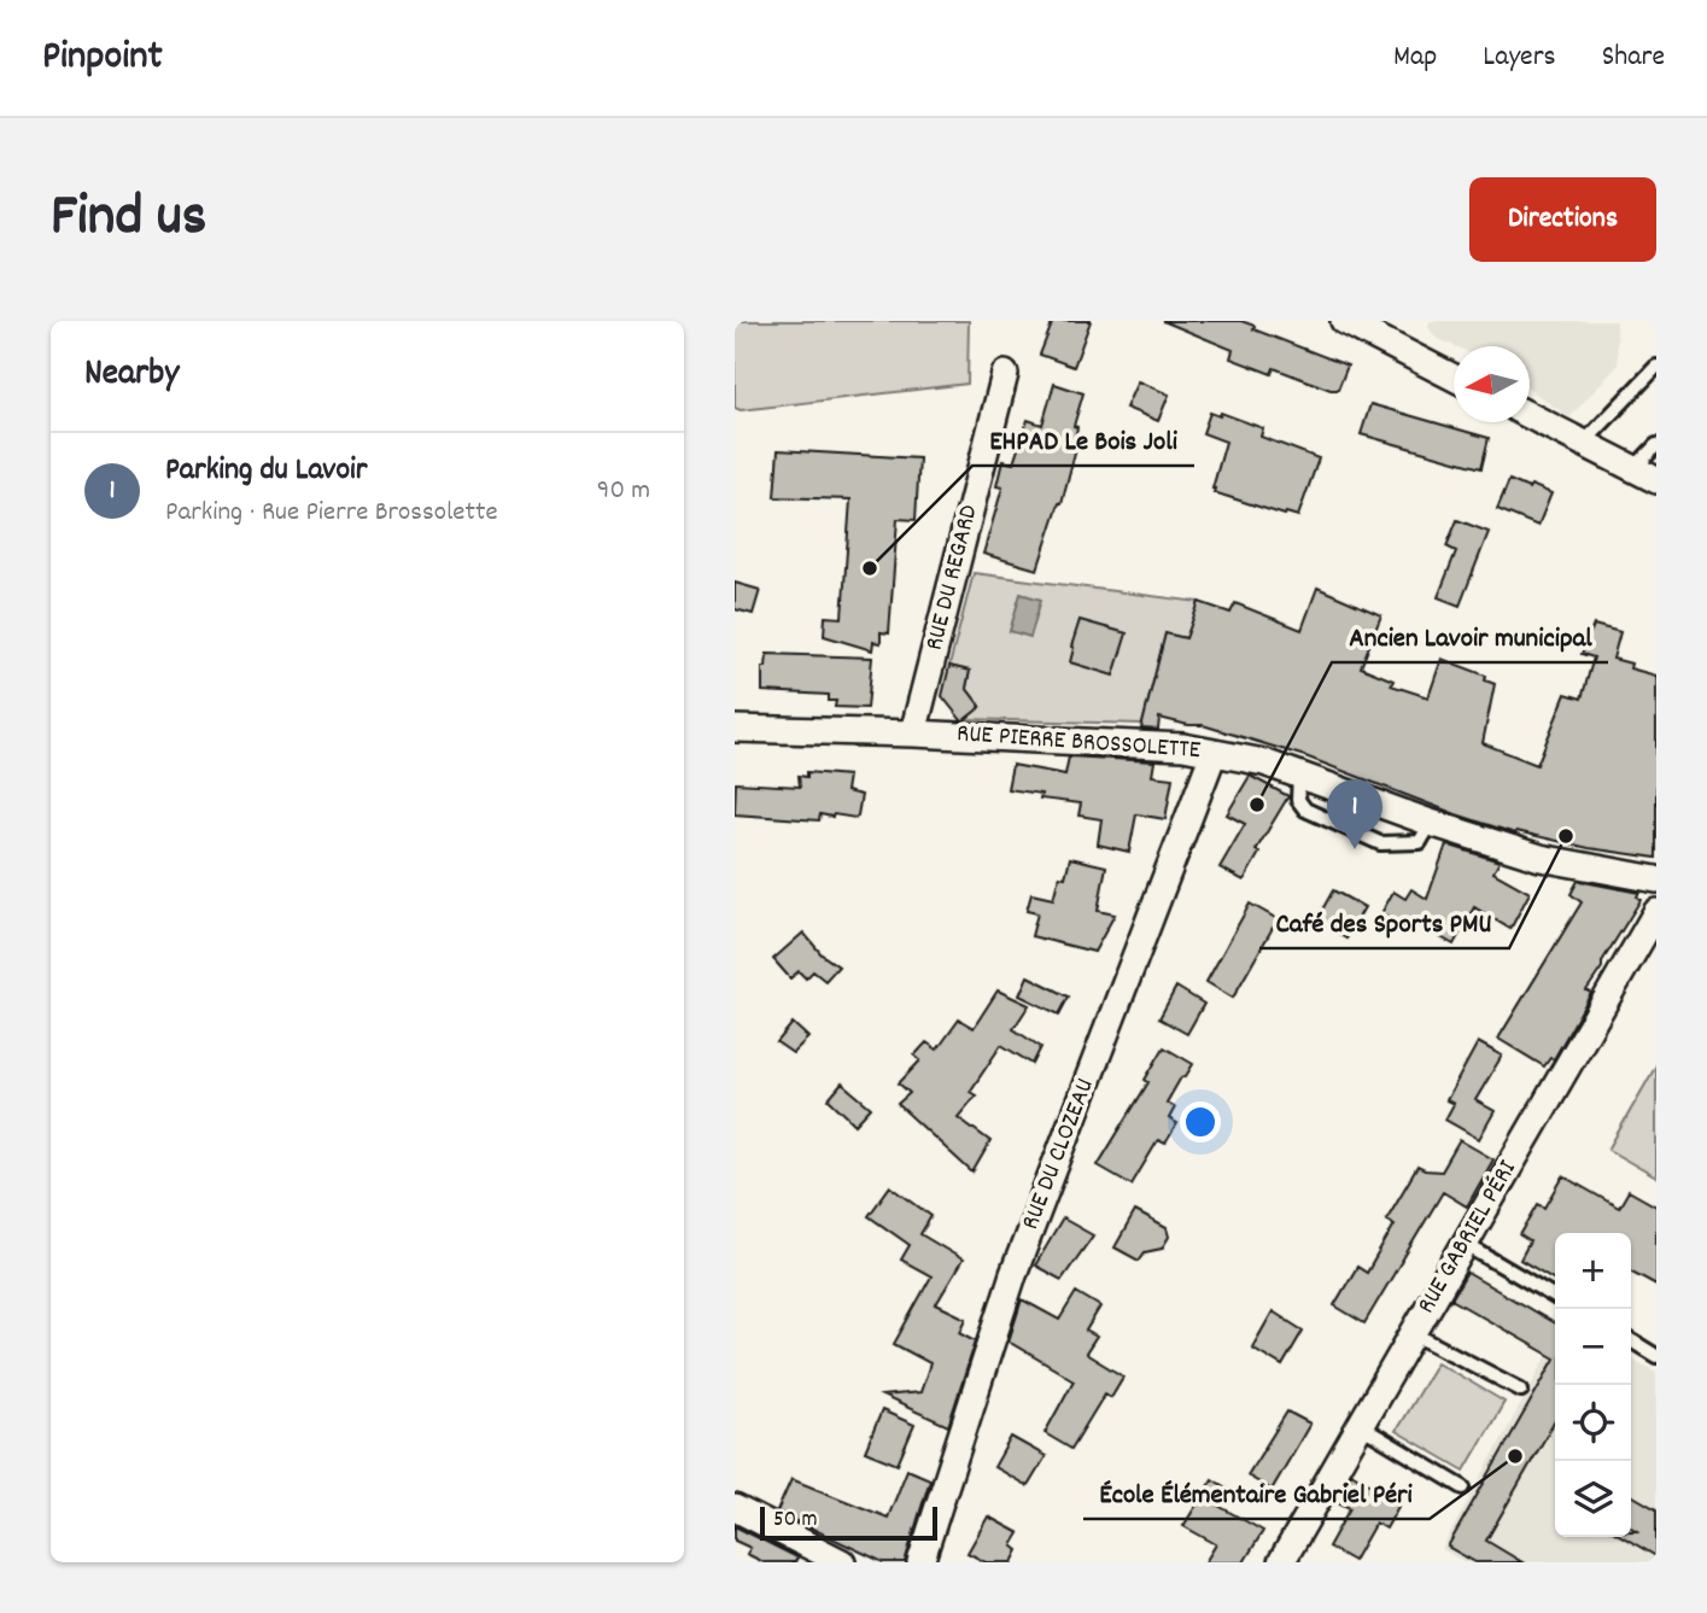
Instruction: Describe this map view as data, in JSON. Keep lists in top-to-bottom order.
{
  "streets": {
    "street": [
      "RUE DU REGARD",
      "RUE PIERRE BROSSOLETTE",
      "RUE DU CLOZEAU",
      "RUE GABRIEL PÉRI"
    ]
  },
  "crossings": [
    ["RUE DU REGARD", "RUE PIERRE BROSSOLETTE"],
    ["RUE PIERRE BROSSOLETTE", "RUE DU CLOZEAU"]
  ],
  "places": [
    "EHPAD Le Bois Joli",
    "Ancien Lavoir municipal",
    "Café des Sports PMU",
    "École Élémentaire Gabriel Péri"
  ],
  "scale_bar": "50 m",
  "north": "left",
  "page": {
    "header": "Pinpoint",
    "nav": ["Map", "Layers", "Share"],
    "title": "Find us",
    "buttons": "Directions",
    "heading": "Nearby",
    "list": [
      {
        "mark": "1",
        "name": "Parking du Lavoir",
        "note": "Parking · Rue Pierre Brossolette",
        "value": "90 m"
      }
    ],
    "pins": "1",
    "map_buttons": ["+", "−"],
    "scale": "50 m"
  }
}
